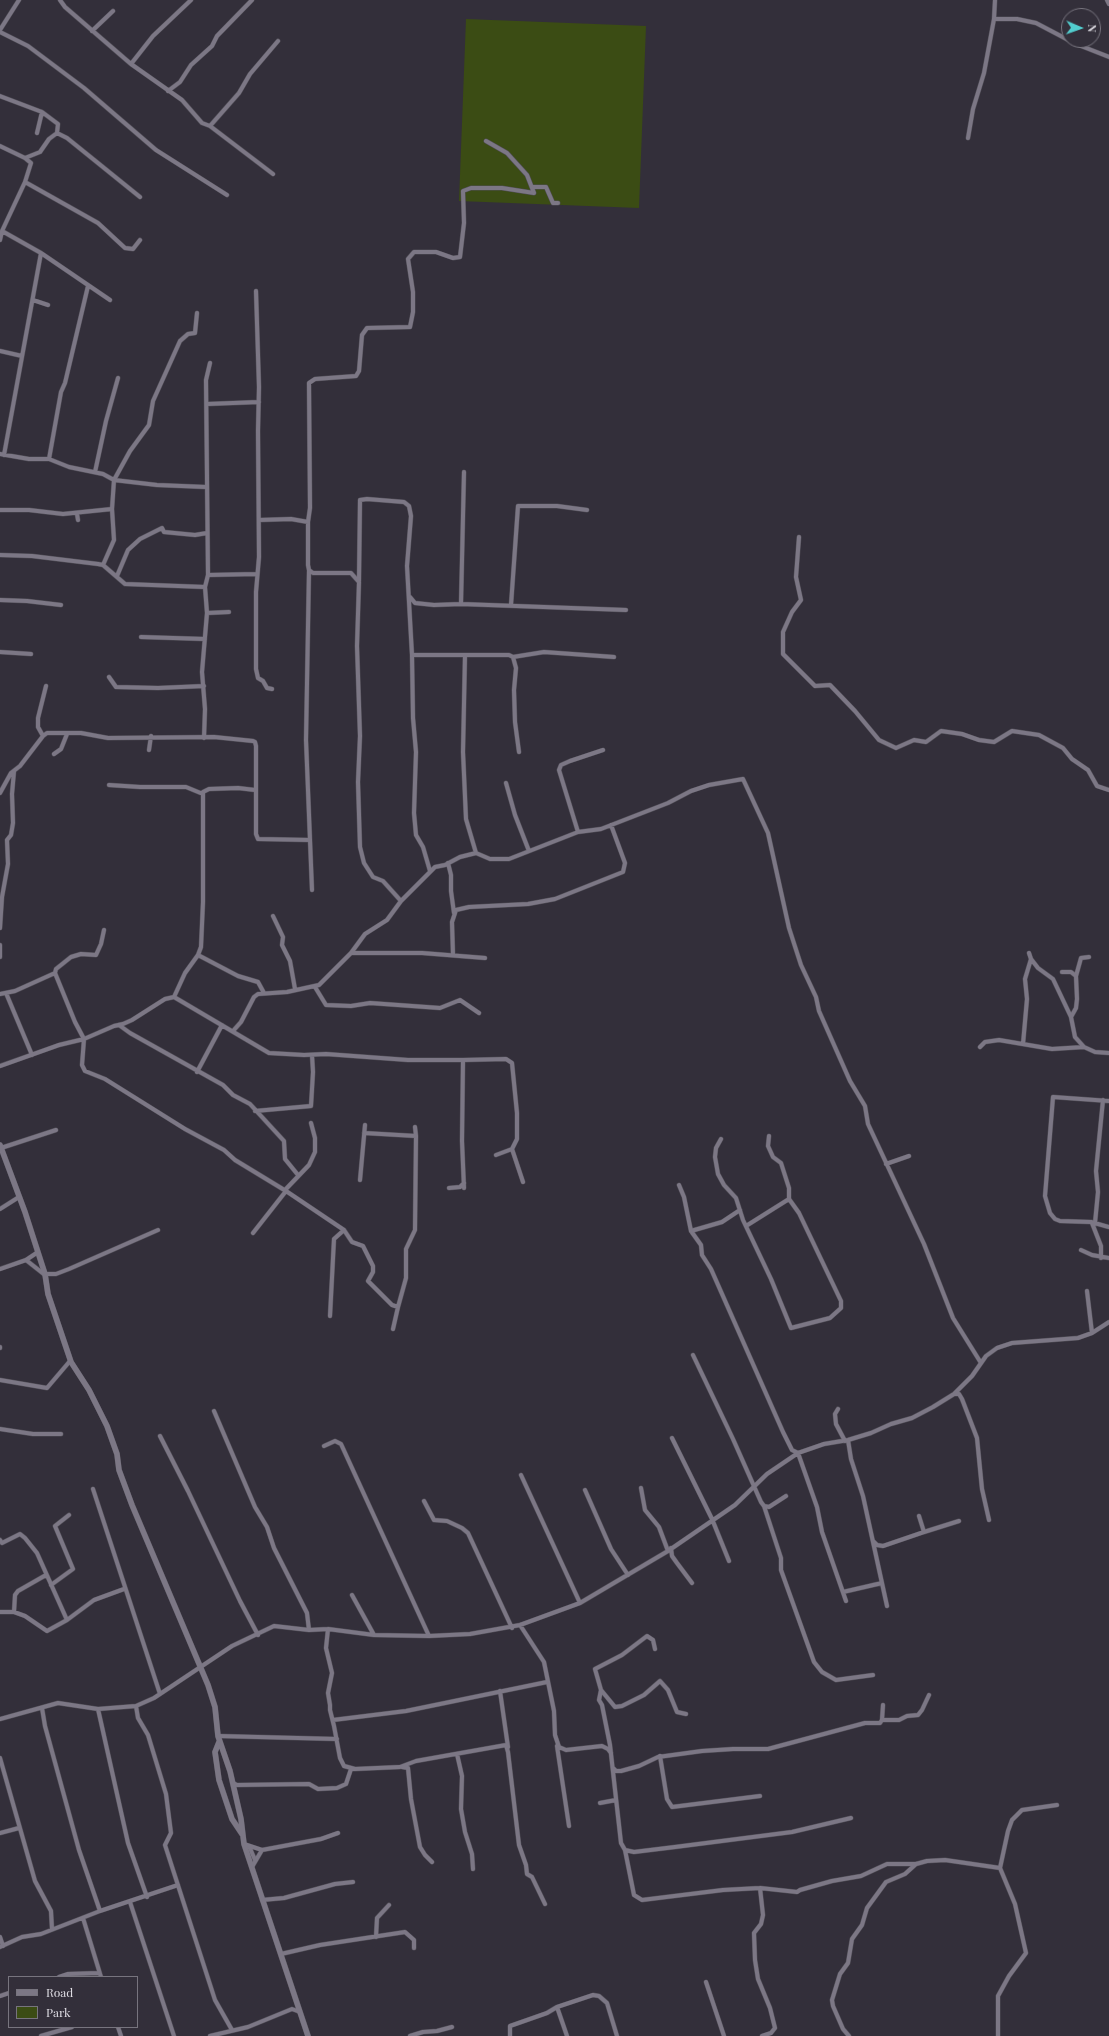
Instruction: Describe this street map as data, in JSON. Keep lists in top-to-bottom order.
{
  "legend": ["Road", "Park"],
  "north": "right"
}
